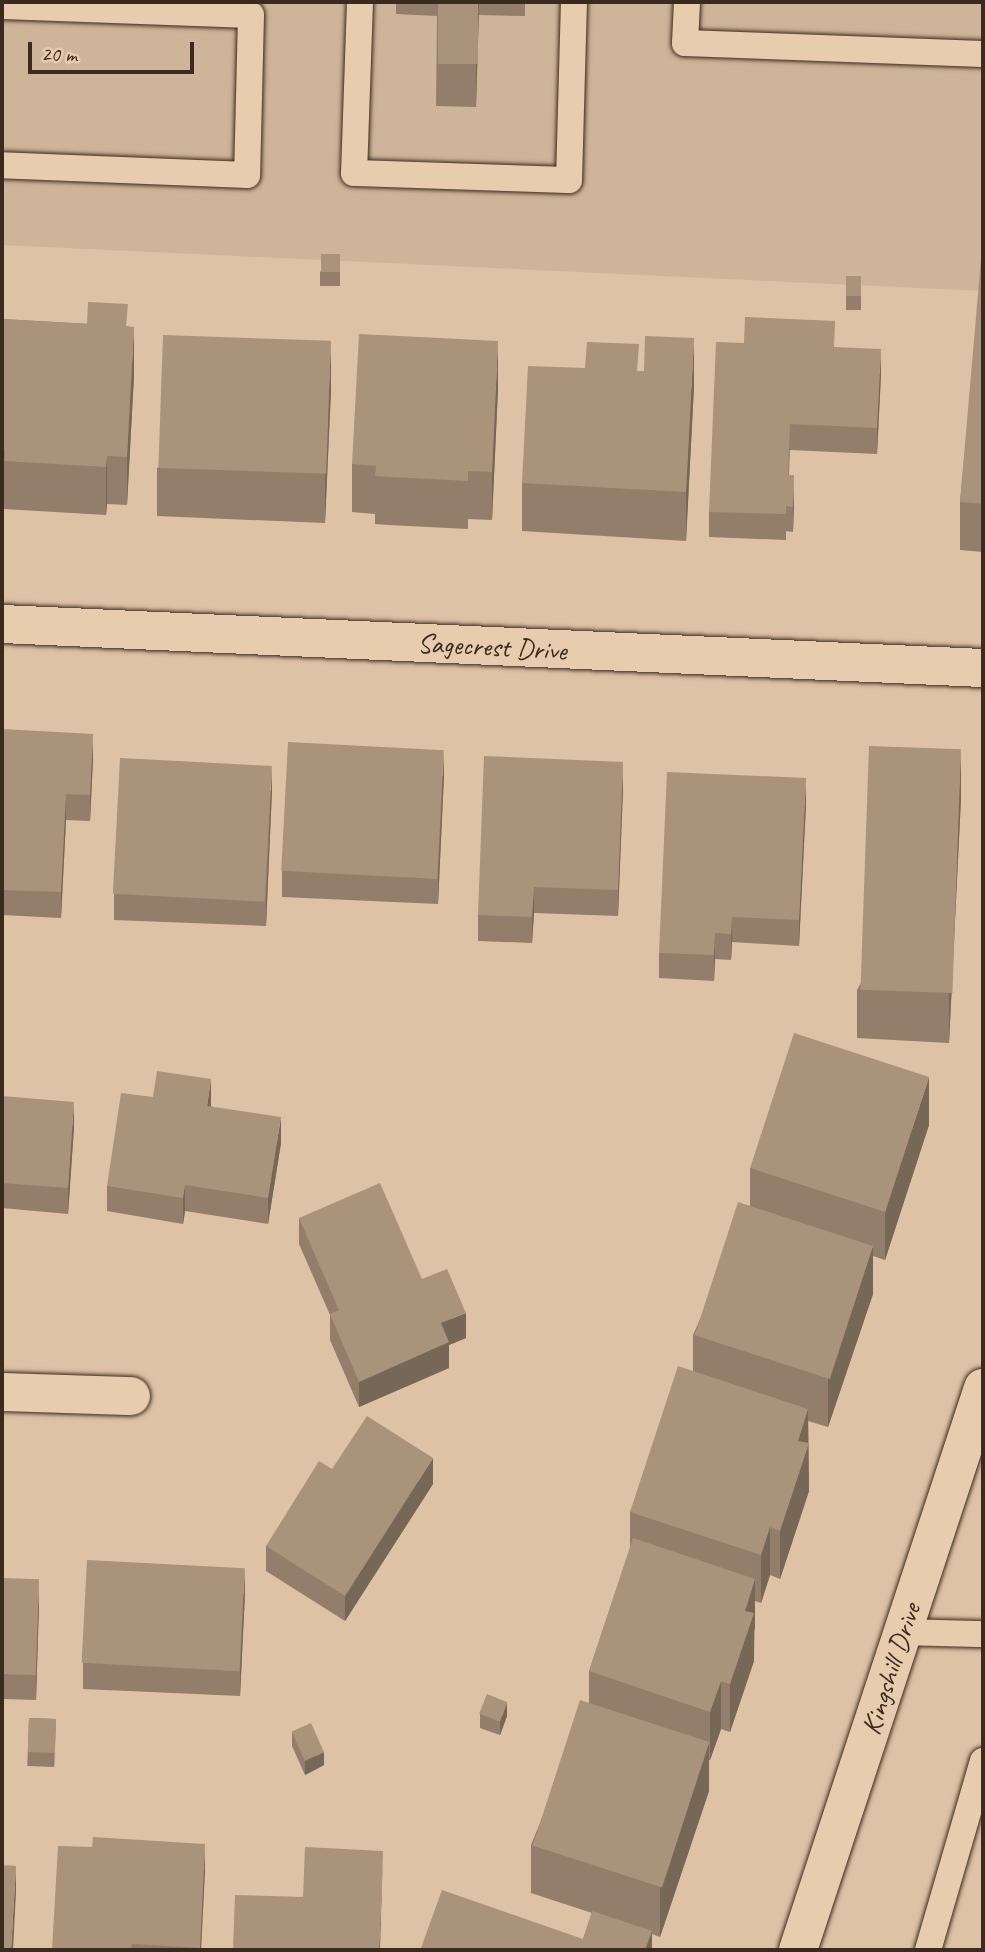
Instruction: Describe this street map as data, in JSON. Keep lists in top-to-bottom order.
{
  "streets": {
    "street": ["Sagecrest Drive", "Kingshill Drive"]
  },
  "scale_bar": "20 m"
}
